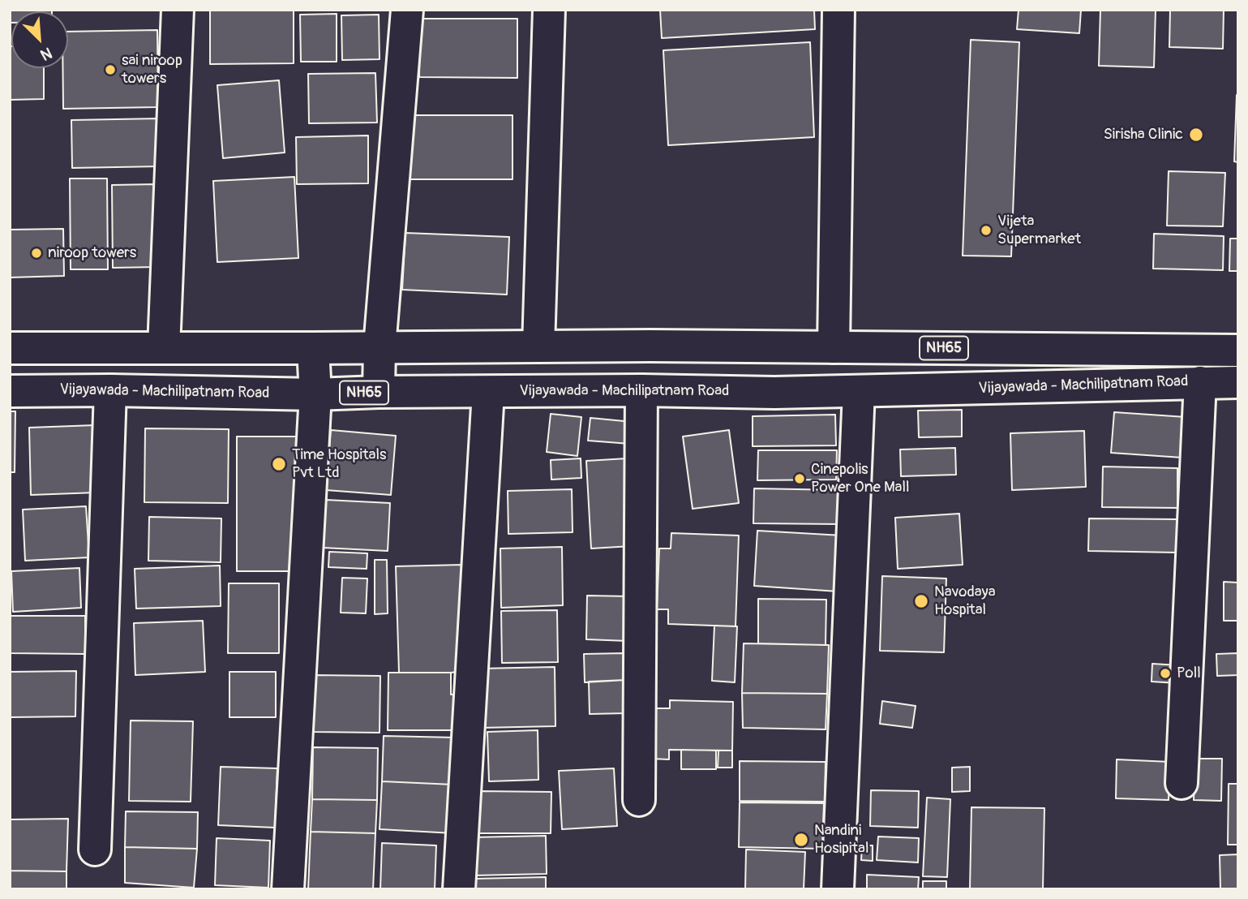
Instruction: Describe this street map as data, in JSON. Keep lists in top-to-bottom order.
{
  "streets": {
    "main road": ["NH65", "Vijayawada - Machilipatnam Road"]
  },
  "places": [
    "sai niroop towers",
    "Sirisha Clinic",
    "Vijeta Supermarket",
    "niroop towers",
    "Time Hospitals Pvt Ltd",
    "Cinepolis Power One Mall",
    "Navodaya Hospital",
    "Poll",
    "Nandini Hosipital"
  ],
  "north": "bottom right"
}
